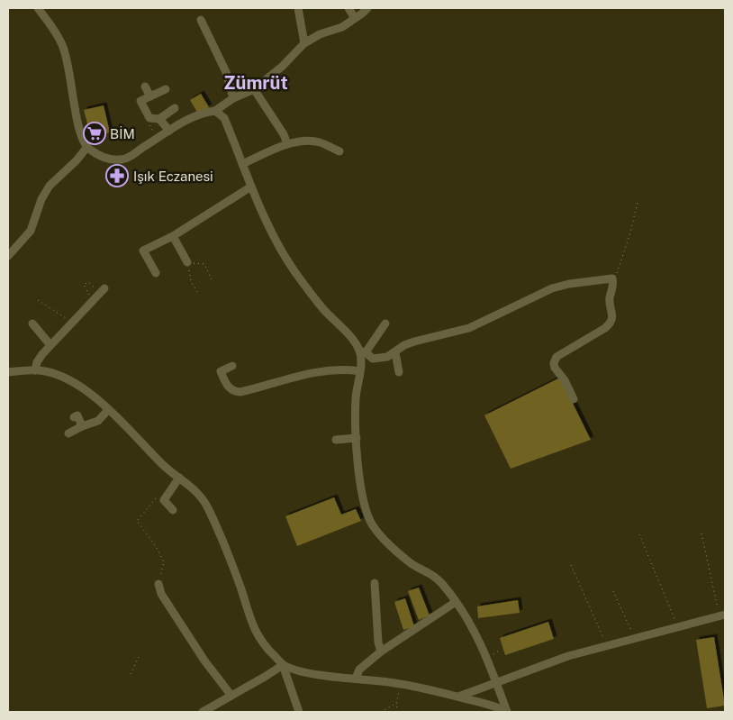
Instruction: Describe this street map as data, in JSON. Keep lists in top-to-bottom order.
{
  "districts": ["Zümrüt"],
  "places": {
    "supermarket": ["BİM"],
    "pharmacy": ["Işık Eczanesi"]
  }
}
